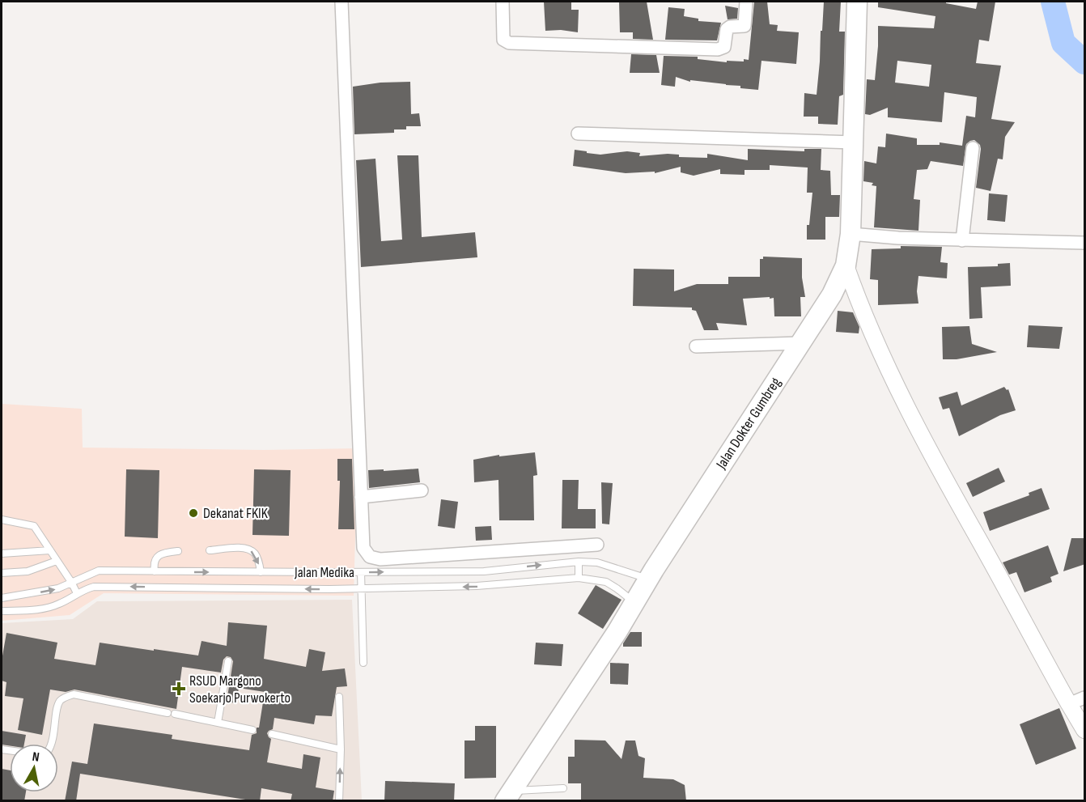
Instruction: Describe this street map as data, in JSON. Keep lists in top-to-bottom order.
{
  "streets": {
    "main road": ["Jalan Dokter Gumbreg"],
    "lane": ["Jalan Medika"]
  },
  "crossings": [
    ["Jalan Dokter Gumbreg", "Jalan Medika"]
  ],
  "places": {
    "other": ["Dekanat FKIK"],
    "health": ["RSUD Margono Soekarjo Purwokerto"]
  },
  "north": "top"
}
